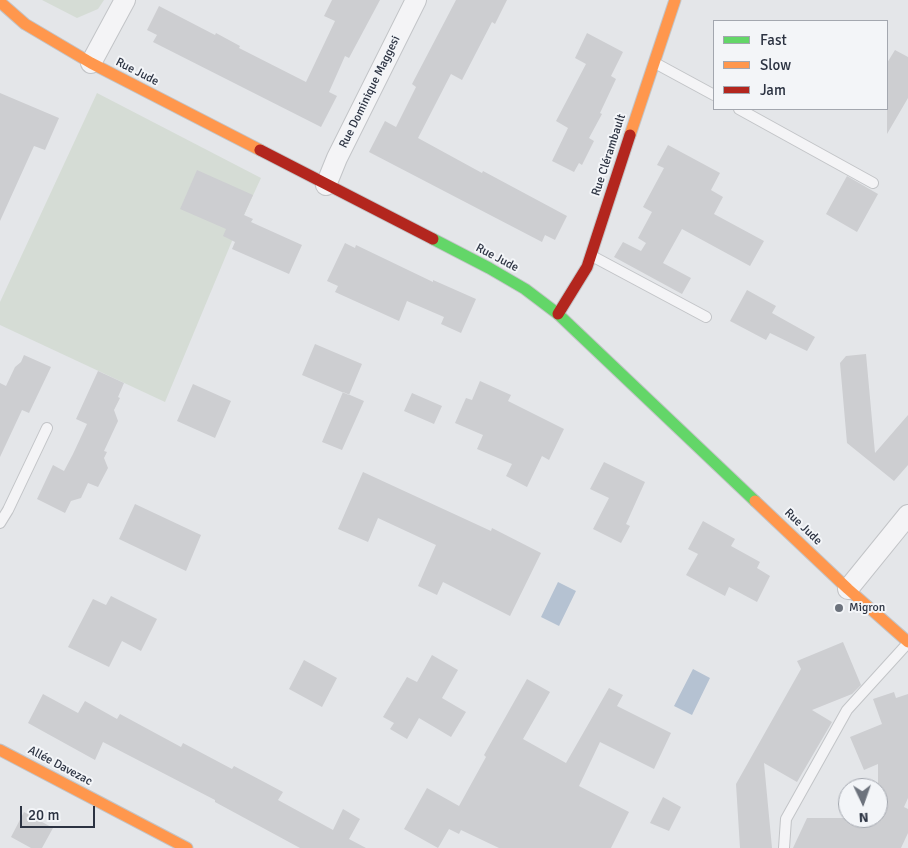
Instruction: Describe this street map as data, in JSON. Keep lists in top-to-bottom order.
{
  "streets": {
    "street": [
      "Rue Jude",
      "Rue Dominique Maggesi",
      "Rue Clérambault",
      "Allée Davezac"
    ]
  },
  "crossings": [
    ["Rue Jude", "Rue Dominique Maggesi"],
    ["Rue Jude", "Rue Clérambault"]
  ],
  "places": ["Migron"],
  "legend": ["Fast", "Slow", "Jam"],
  "scale_bar": "20 m",
  "north": "bottom"
}
